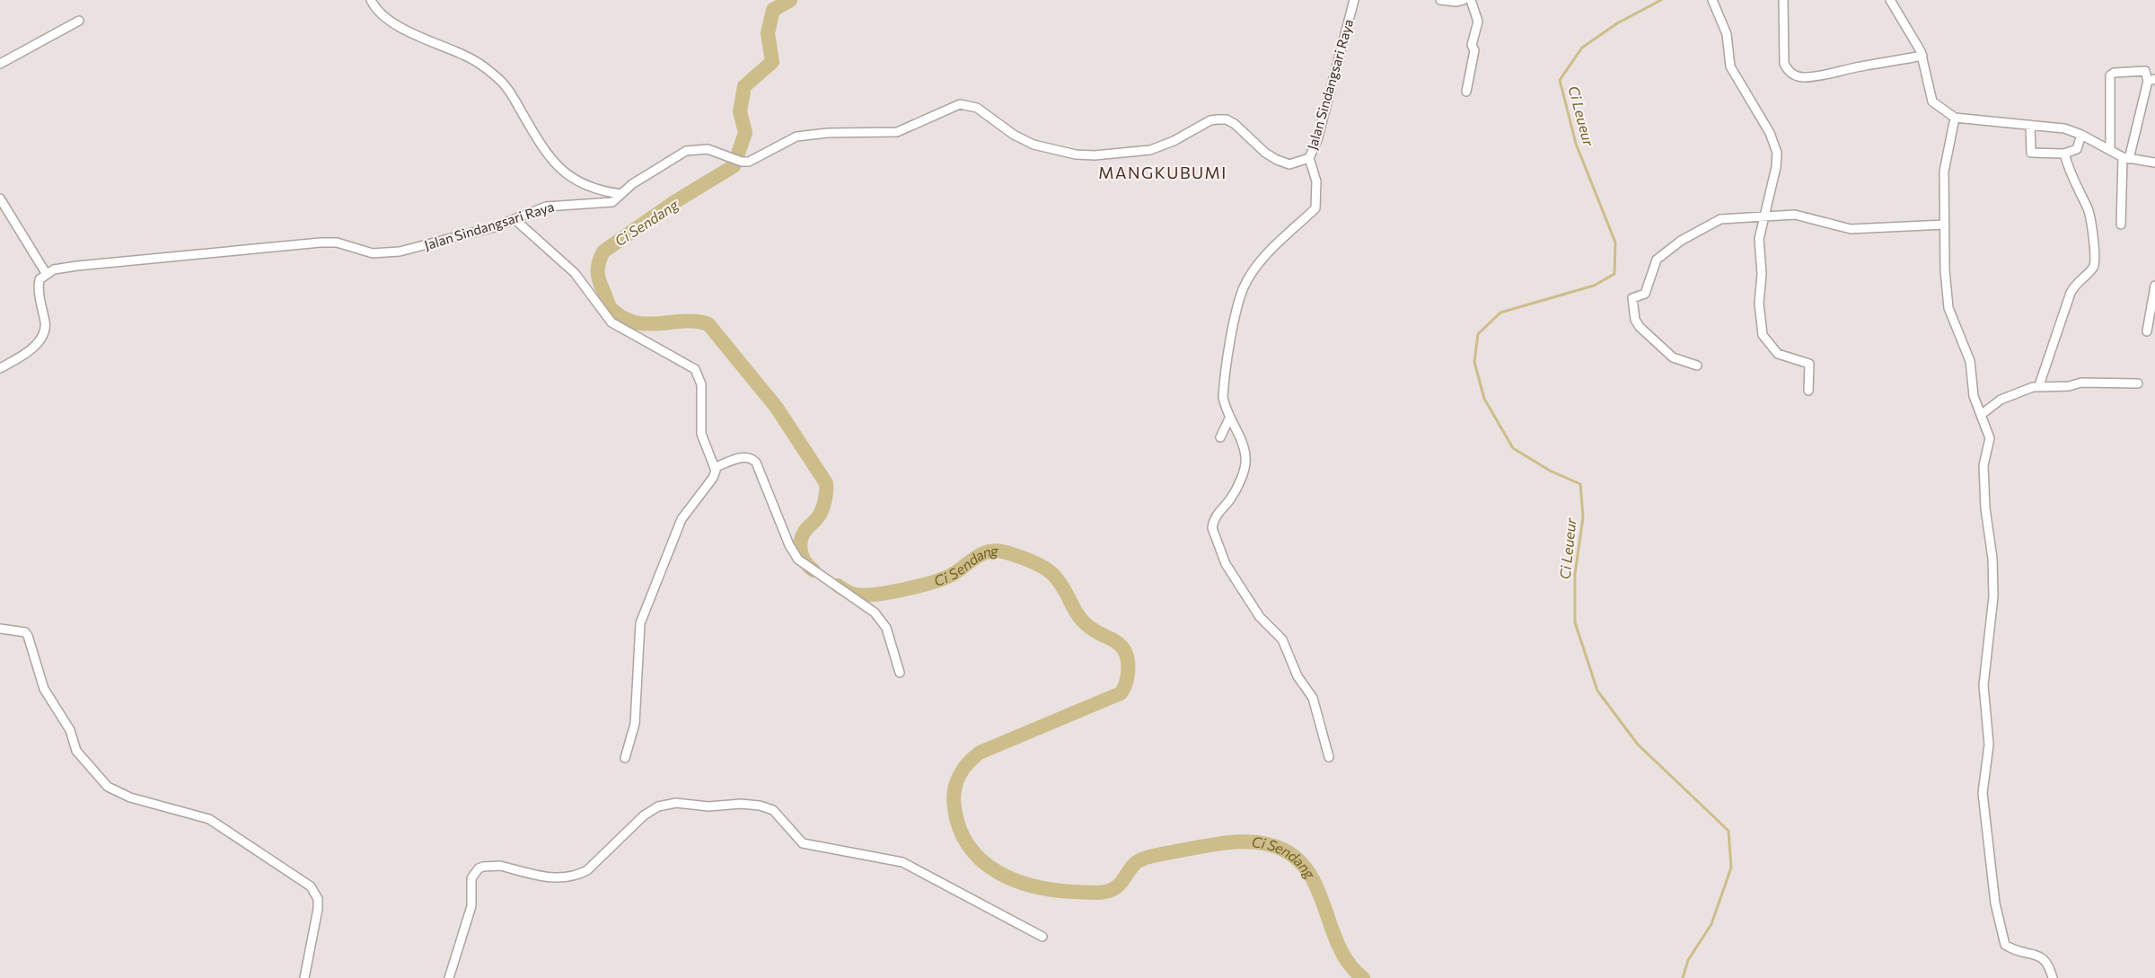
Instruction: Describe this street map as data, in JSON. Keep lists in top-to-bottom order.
{
  "streets": {
    "street": ["Jalan Sindangsari Raya"]
  },
  "districts": ["MANGKUBUMI"],
  "water": ["Ci Leueur", "Ci Sendang"]
}
